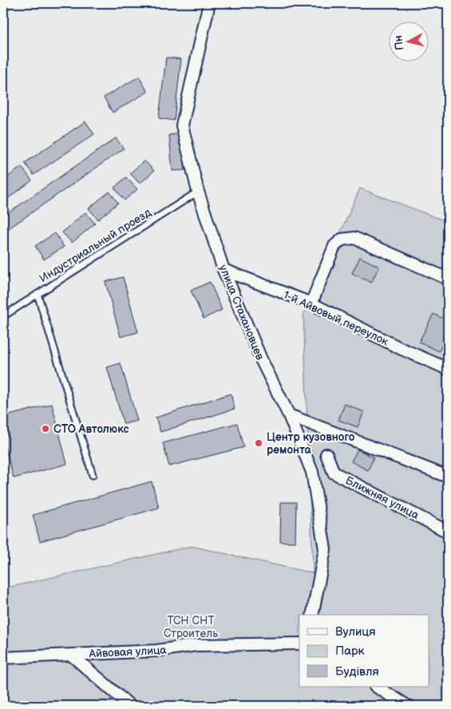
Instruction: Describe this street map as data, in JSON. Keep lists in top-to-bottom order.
{
  "streets": {
    "street": [
      "улица Стахановцев",
      "1-й Айвовый переулок",
      "Ближняя улица",
      "Айвовая улица"
    ],
    "lane": ["Индустриальный проезд"]
  },
  "crossings": [
    ["Индустриальный проезд", "улица Стахановцев"],
    ["улица Стахановцев", "1-й Айвовый переулок"]
  ],
  "parks": ["ТСН СНТ Строитель"],
  "places": ["СТО Автолюкс", "Центр кузовного ремонта"],
  "legend": ["Вулиця", "Парк", "Будівля"],
  "north": "left"
}
